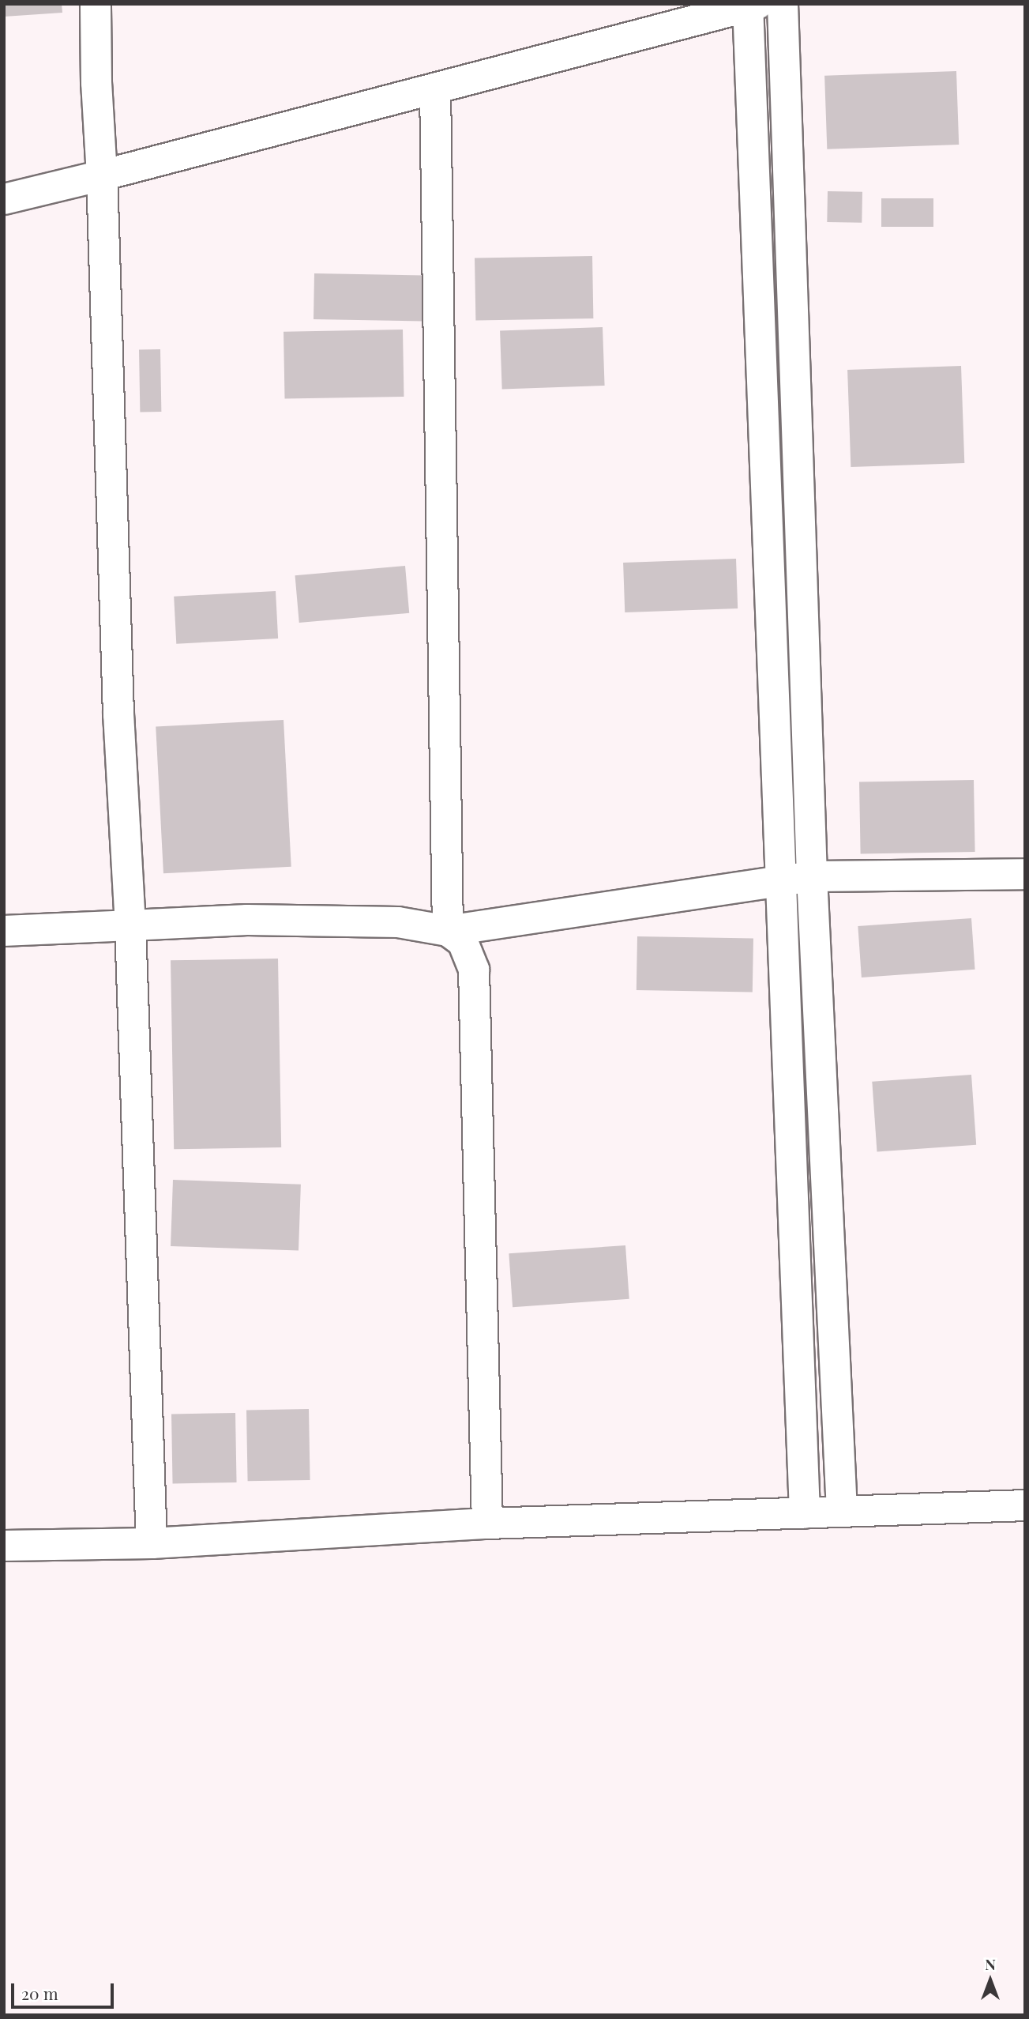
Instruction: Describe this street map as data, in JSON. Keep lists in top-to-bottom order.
{
  "scale_bar": "20 m",
  "north": "top"
}
